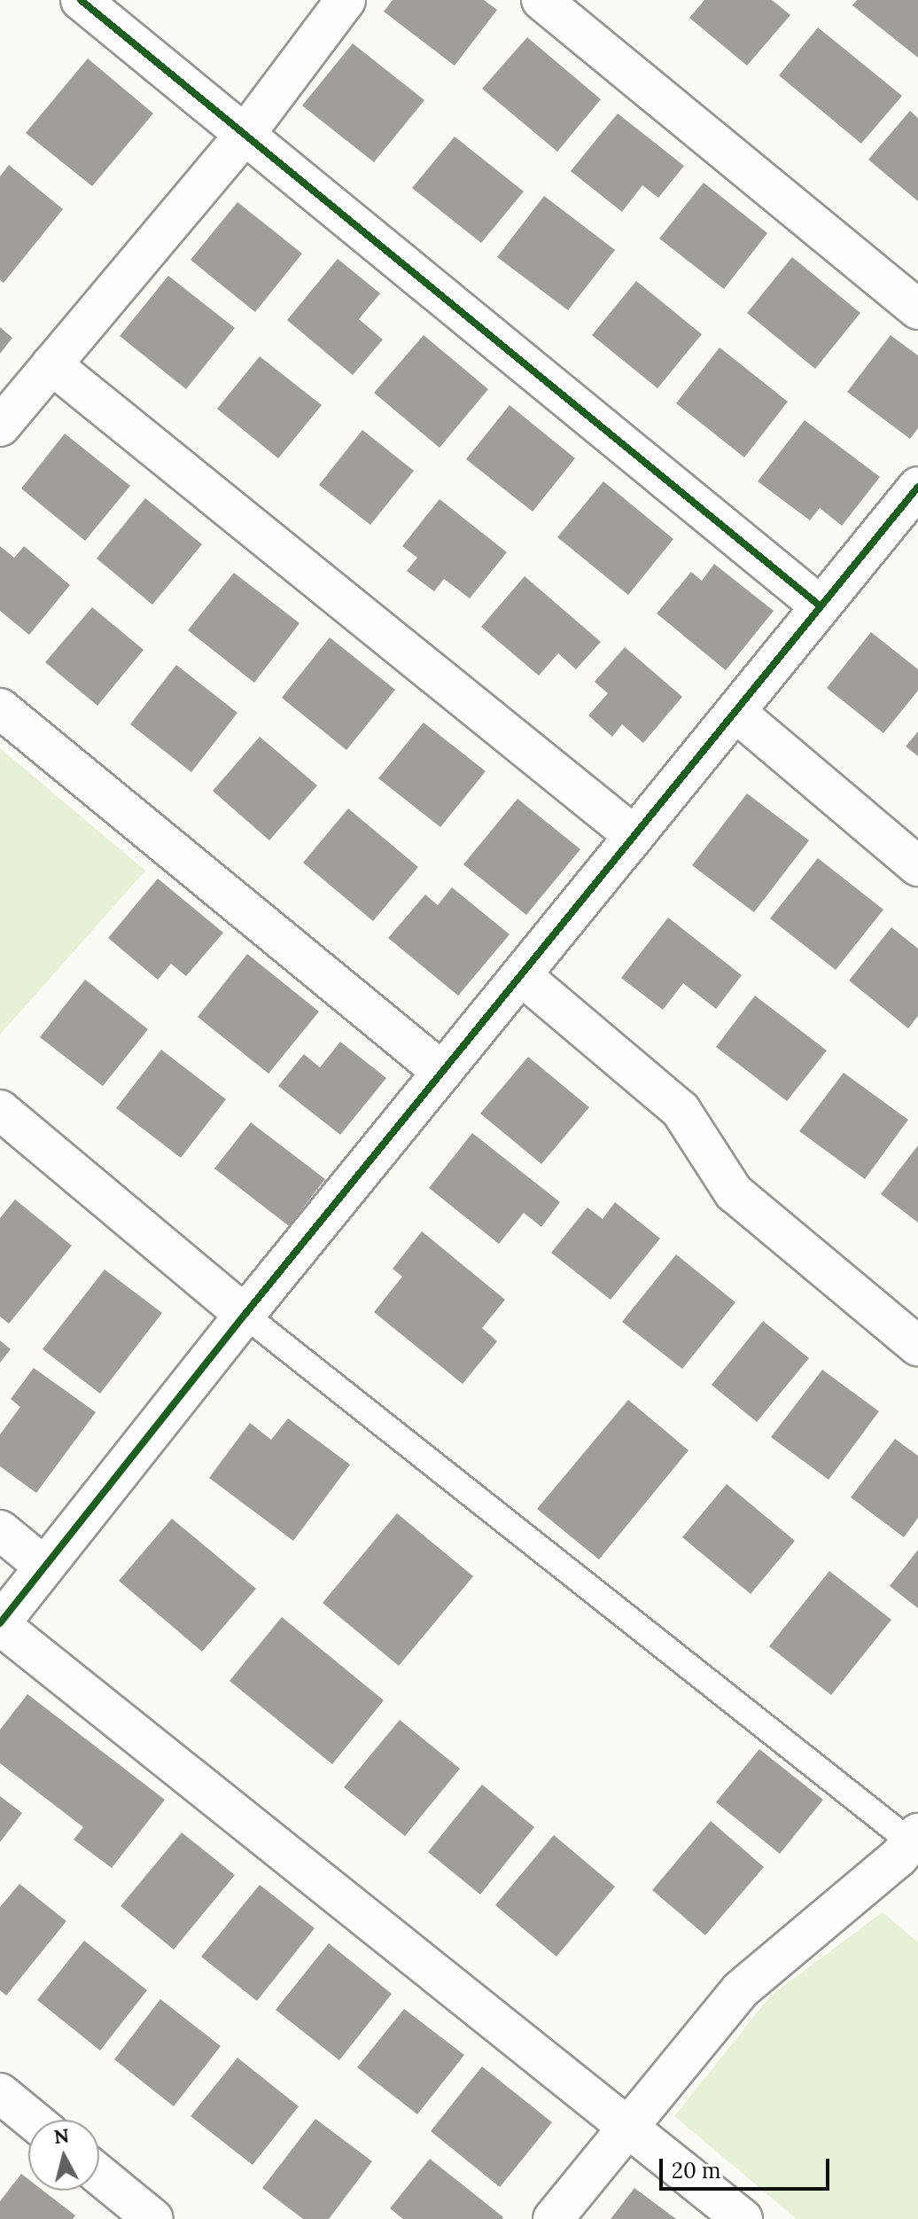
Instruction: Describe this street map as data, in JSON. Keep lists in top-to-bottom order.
{
  "scale_bar": "20 m",
  "north": "top"
}
